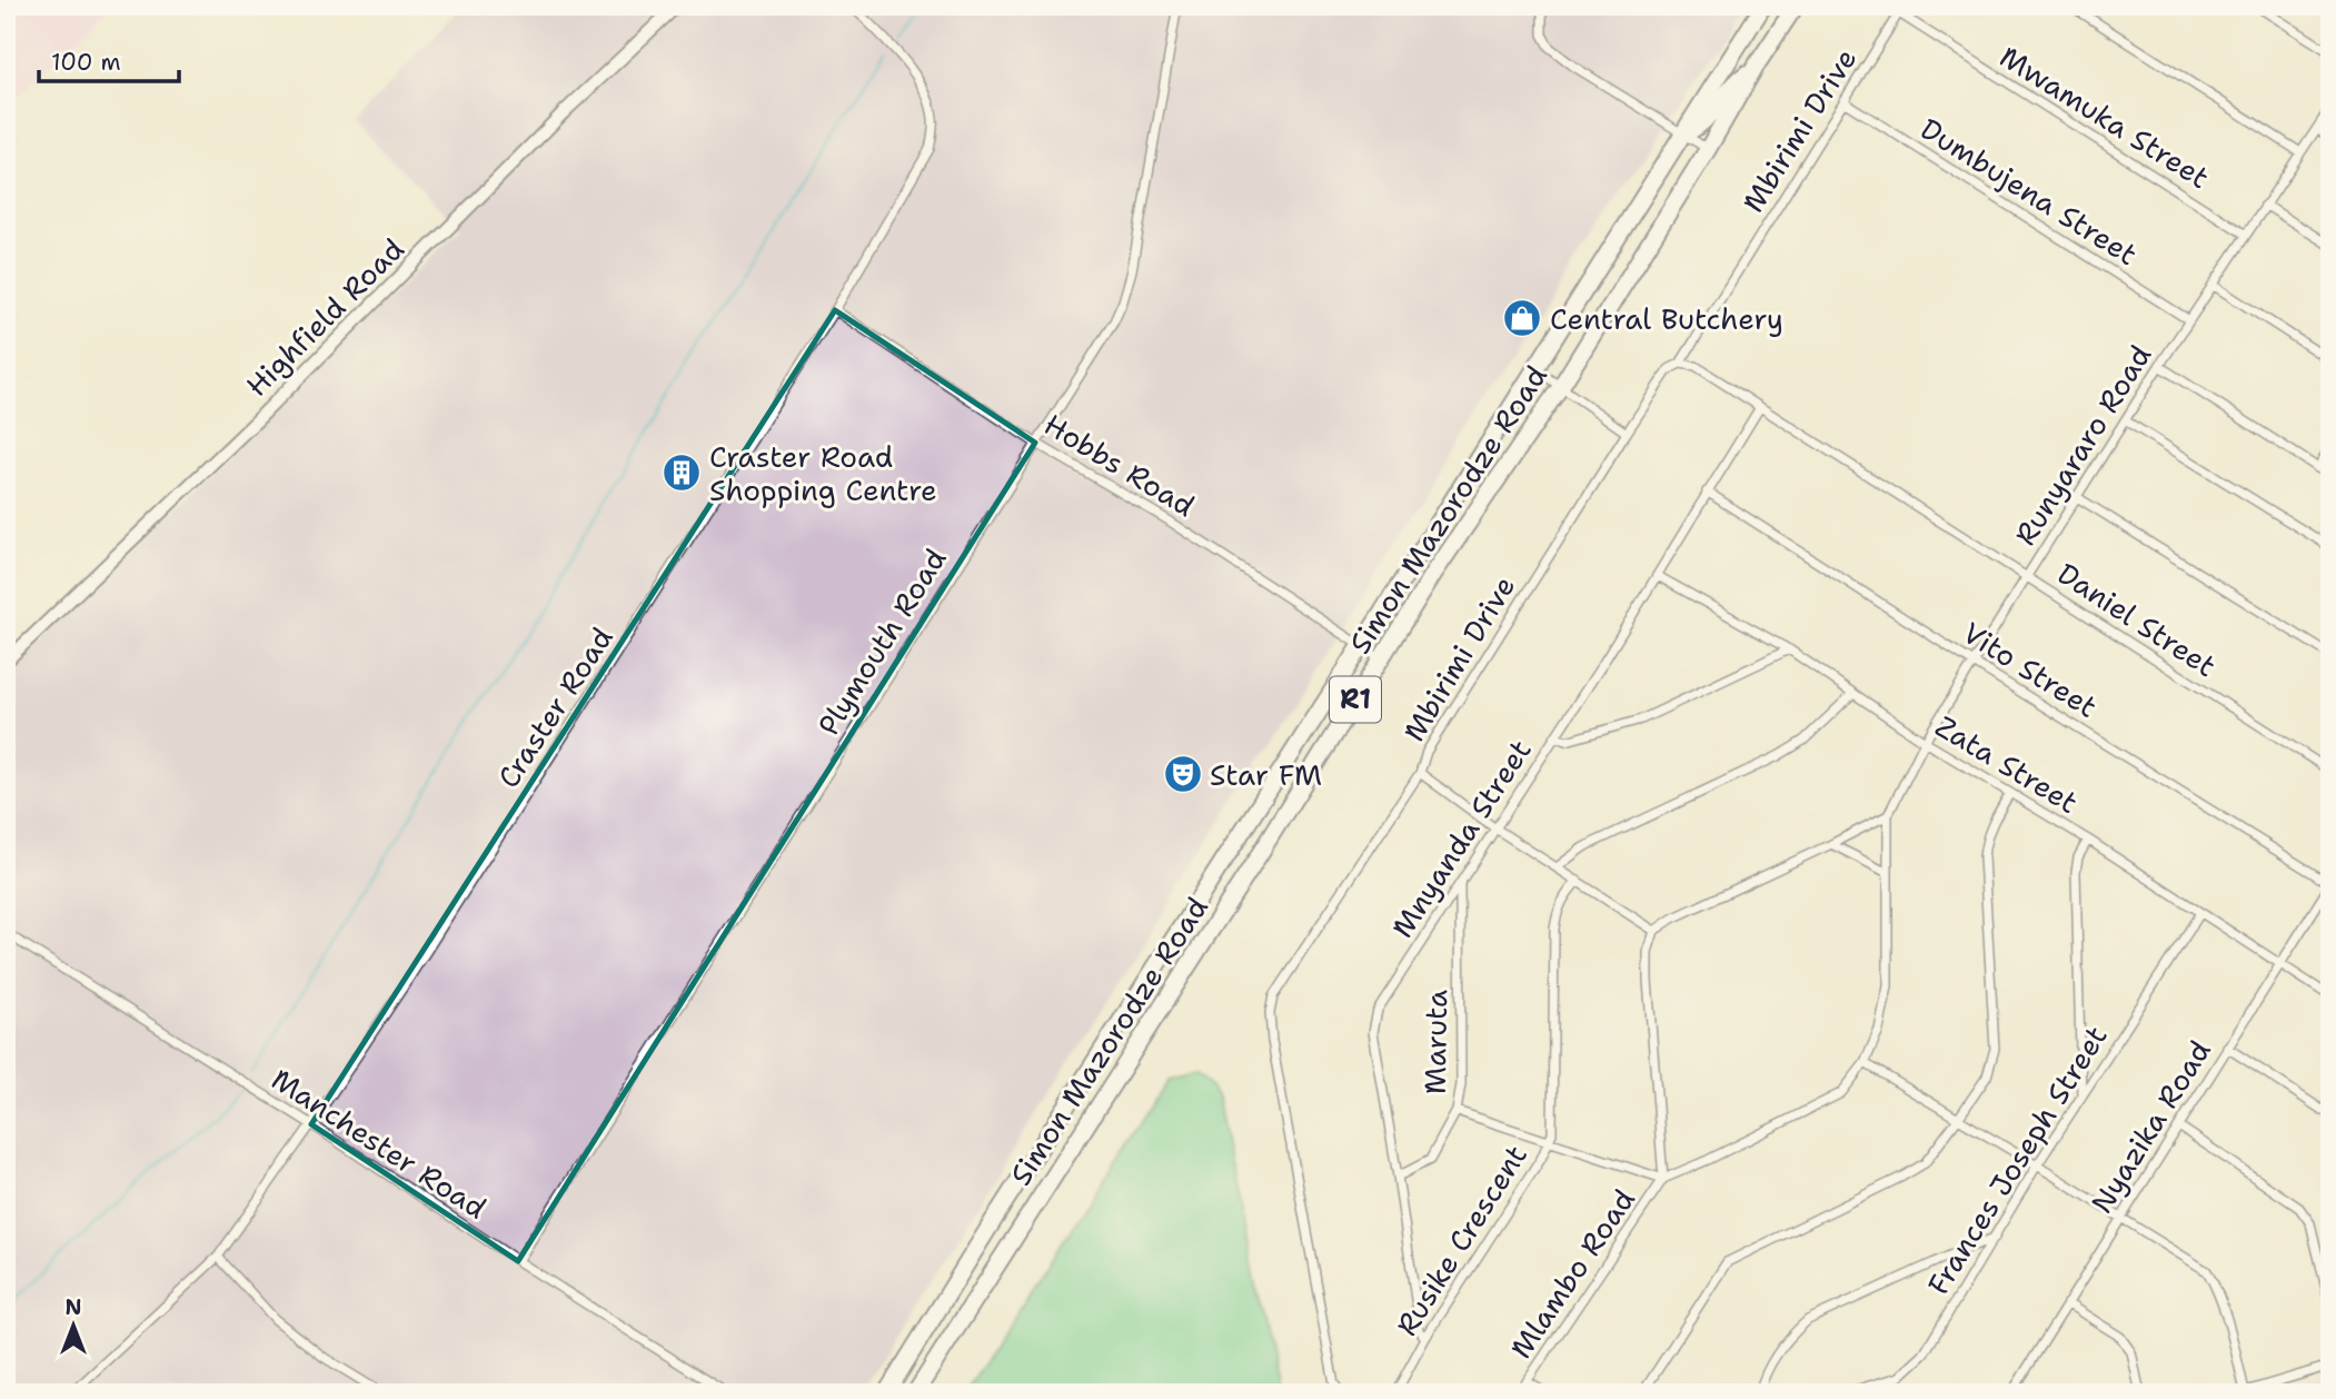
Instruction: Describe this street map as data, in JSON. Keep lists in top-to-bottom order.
{
  "streets": {
    "highway": ["Simon Mazorodze Road", "R1"],
    "street": [
      "Mwamuka Street",
      "Mbirimi Drive",
      "Dumbujena Street",
      "Highfield Road",
      "Runyararo Road",
      "Hobbs Road",
      "Daniel Street",
      "Plymouth Road",
      "Vito Street",
      "Craster Road",
      "Zata Street",
      "Mnyanda Street",
      "Maruta",
      "Nyazika Road",
      "Manchester Road",
      "Frances Joseph Street",
      "Rusike Crescent",
      "Mlambo Road"
    ]
  },
  "crossings": [
    ["Mwamuka Street", "Mbirimi Drive"],
    ["Mwamuka Street", "Runyararo Road"],
    ["Mbirimi Drive", "Dumbujena Street"],
    ["Mbirimi Drive", "Daniel Street"],
    ["Dumbujena Street", "Runyararo Road"],
    ["Runyararo Road", "Daniel Street"],
    ["Runyararo Road", "Vito Street"],
    ["Runyararo Road", "Zata Street"],
    ["Hobbs Road", "Simon Mazorodze Road"],
    ["Hobbs Road", "Plymouth Road"],
    ["Hobbs Road", "Craster Road"],
    ["Daniel Street", "Mnyanda Street"],
    ["Plymouth Road", "Manchester Road"],
    ["Vito Street", "Mnyanda Street"],
    ["Vito Street", "Nyazika Road"],
    ["Craster Road", "Manchester Road"],
    ["Zata Street", "Mnyanda Street"],
    ["Zata Street", "Nyazika Road"],
    ["Zata Street", "Frances Joseph Street"],
    ["Mnyanda Street", "Maruta"],
    ["Mnyanda Street", "Rusike Crescent"]
  ],
  "places": {
    "shop": ["Central Butchery"],
    "building": ["Craster Road Shopping Centre"],
    "theatre": ["Star FM"]
  },
  "scale_bar": "100 m",
  "north": "top"
}
